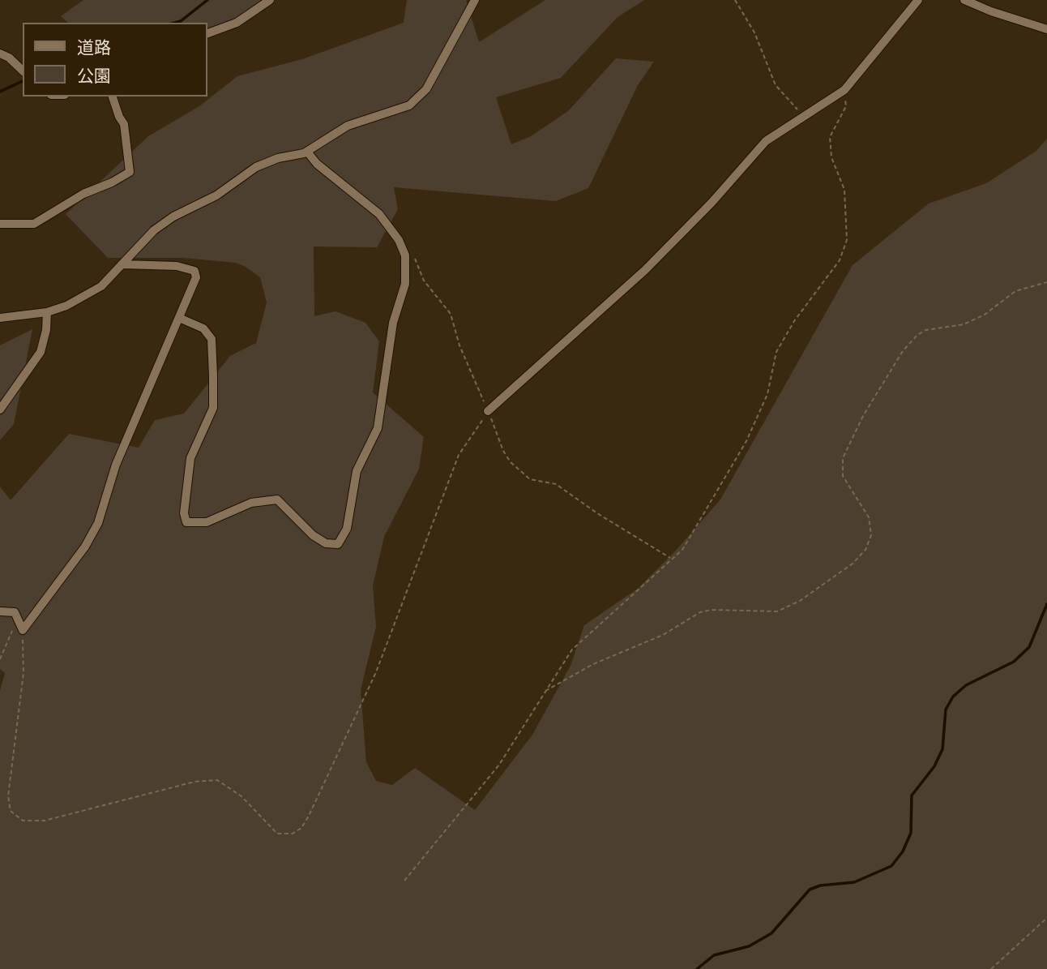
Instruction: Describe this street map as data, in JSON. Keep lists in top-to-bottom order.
{
  "legend": ["道路", "公園"]
}
